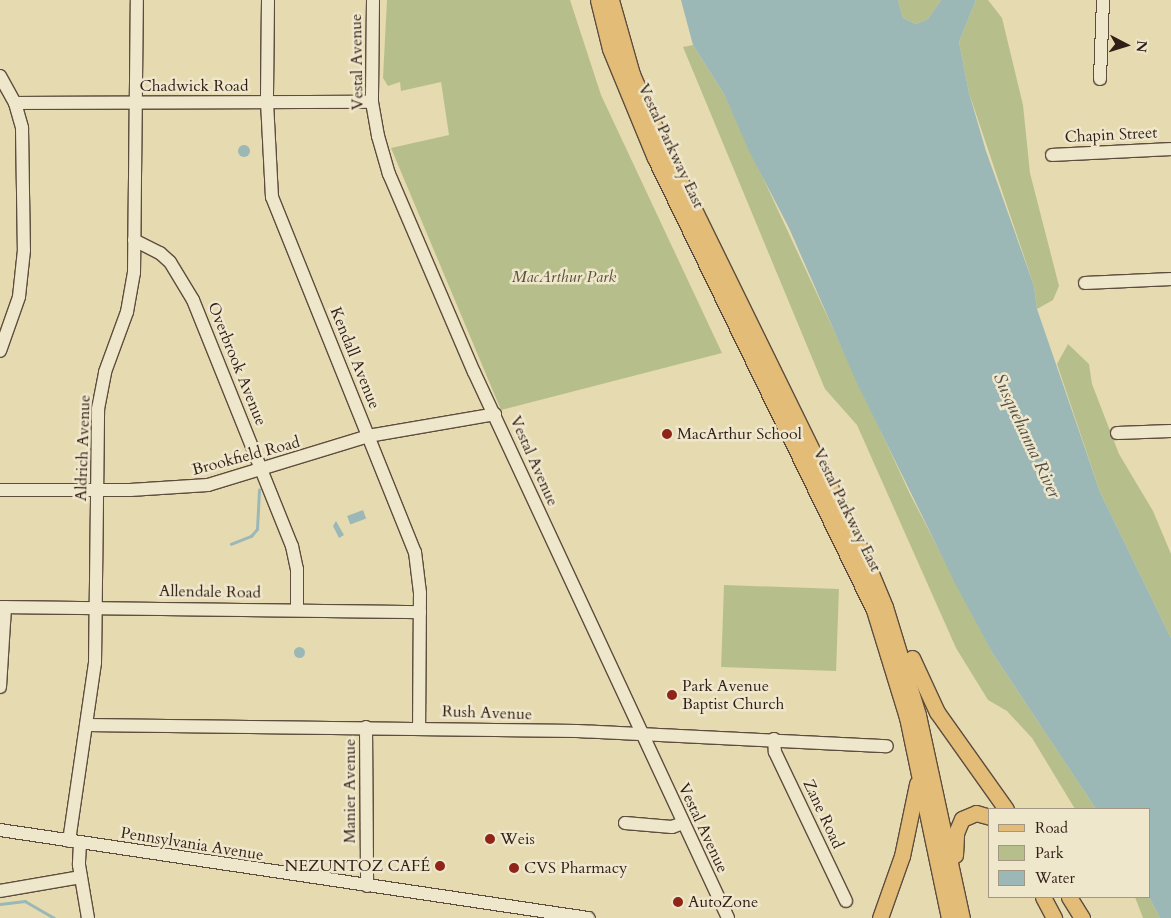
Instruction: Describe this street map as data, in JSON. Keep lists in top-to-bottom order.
{
  "streets": {
    "main road": ["Vestal Parkway East"],
    "street": [
      "Vestal Avenue",
      "Chadwick Road",
      "Chapin Street",
      "Kendall Avenue",
      "Overbrook Avenue",
      "Aldrich Avenue",
      "Brookfield Road",
      "Allendale Road",
      "Rush Avenue",
      "Manier Avenue",
      "Zane Road",
      "Pennsylvania Avenue"
    ]
  },
  "crossings": [
    ["Vestal Avenue", "Chadwick Road"],
    ["Vestal Avenue", "Brookfield Road"],
    ["Vestal Avenue", "Rush Avenue"],
    ["Chadwick Road", "Kendall Avenue"],
    ["Chadwick Road", "Aldrich Avenue"],
    ["Kendall Avenue", "Brookfield Road"],
    ["Kendall Avenue", "Allendale Road"],
    ["Kendall Avenue", "Rush Avenue"],
    ["Overbrook Avenue", "Aldrich Avenue"],
    ["Overbrook Avenue", "Brookfield Road"],
    ["Overbrook Avenue", "Allendale Road"],
    ["Aldrich Avenue", "Brookfield Road"],
    ["Aldrich Avenue", "Allendale Road"],
    ["Aldrich Avenue", "Rush Avenue"],
    ["Aldrich Avenue", "Pennsylvania Avenue"],
    ["Rush Avenue", "Manier Avenue"],
    ["Rush Avenue", "Zane Road"],
    ["Manier Avenue", "Pennsylvania Avenue"]
  ],
  "water": ["Susquehanna River"],
  "parks": ["MacArthur Park"],
  "places": [
    "MacArthur School",
    "Park Avenue Baptist Church",
    "Weis",
    "NEZUNTOZ CAFÉ",
    "CVS Pharmacy",
    "AutoZone"
  ],
  "legend": ["Road", "Park", "Water"],
  "north": "right"
}
